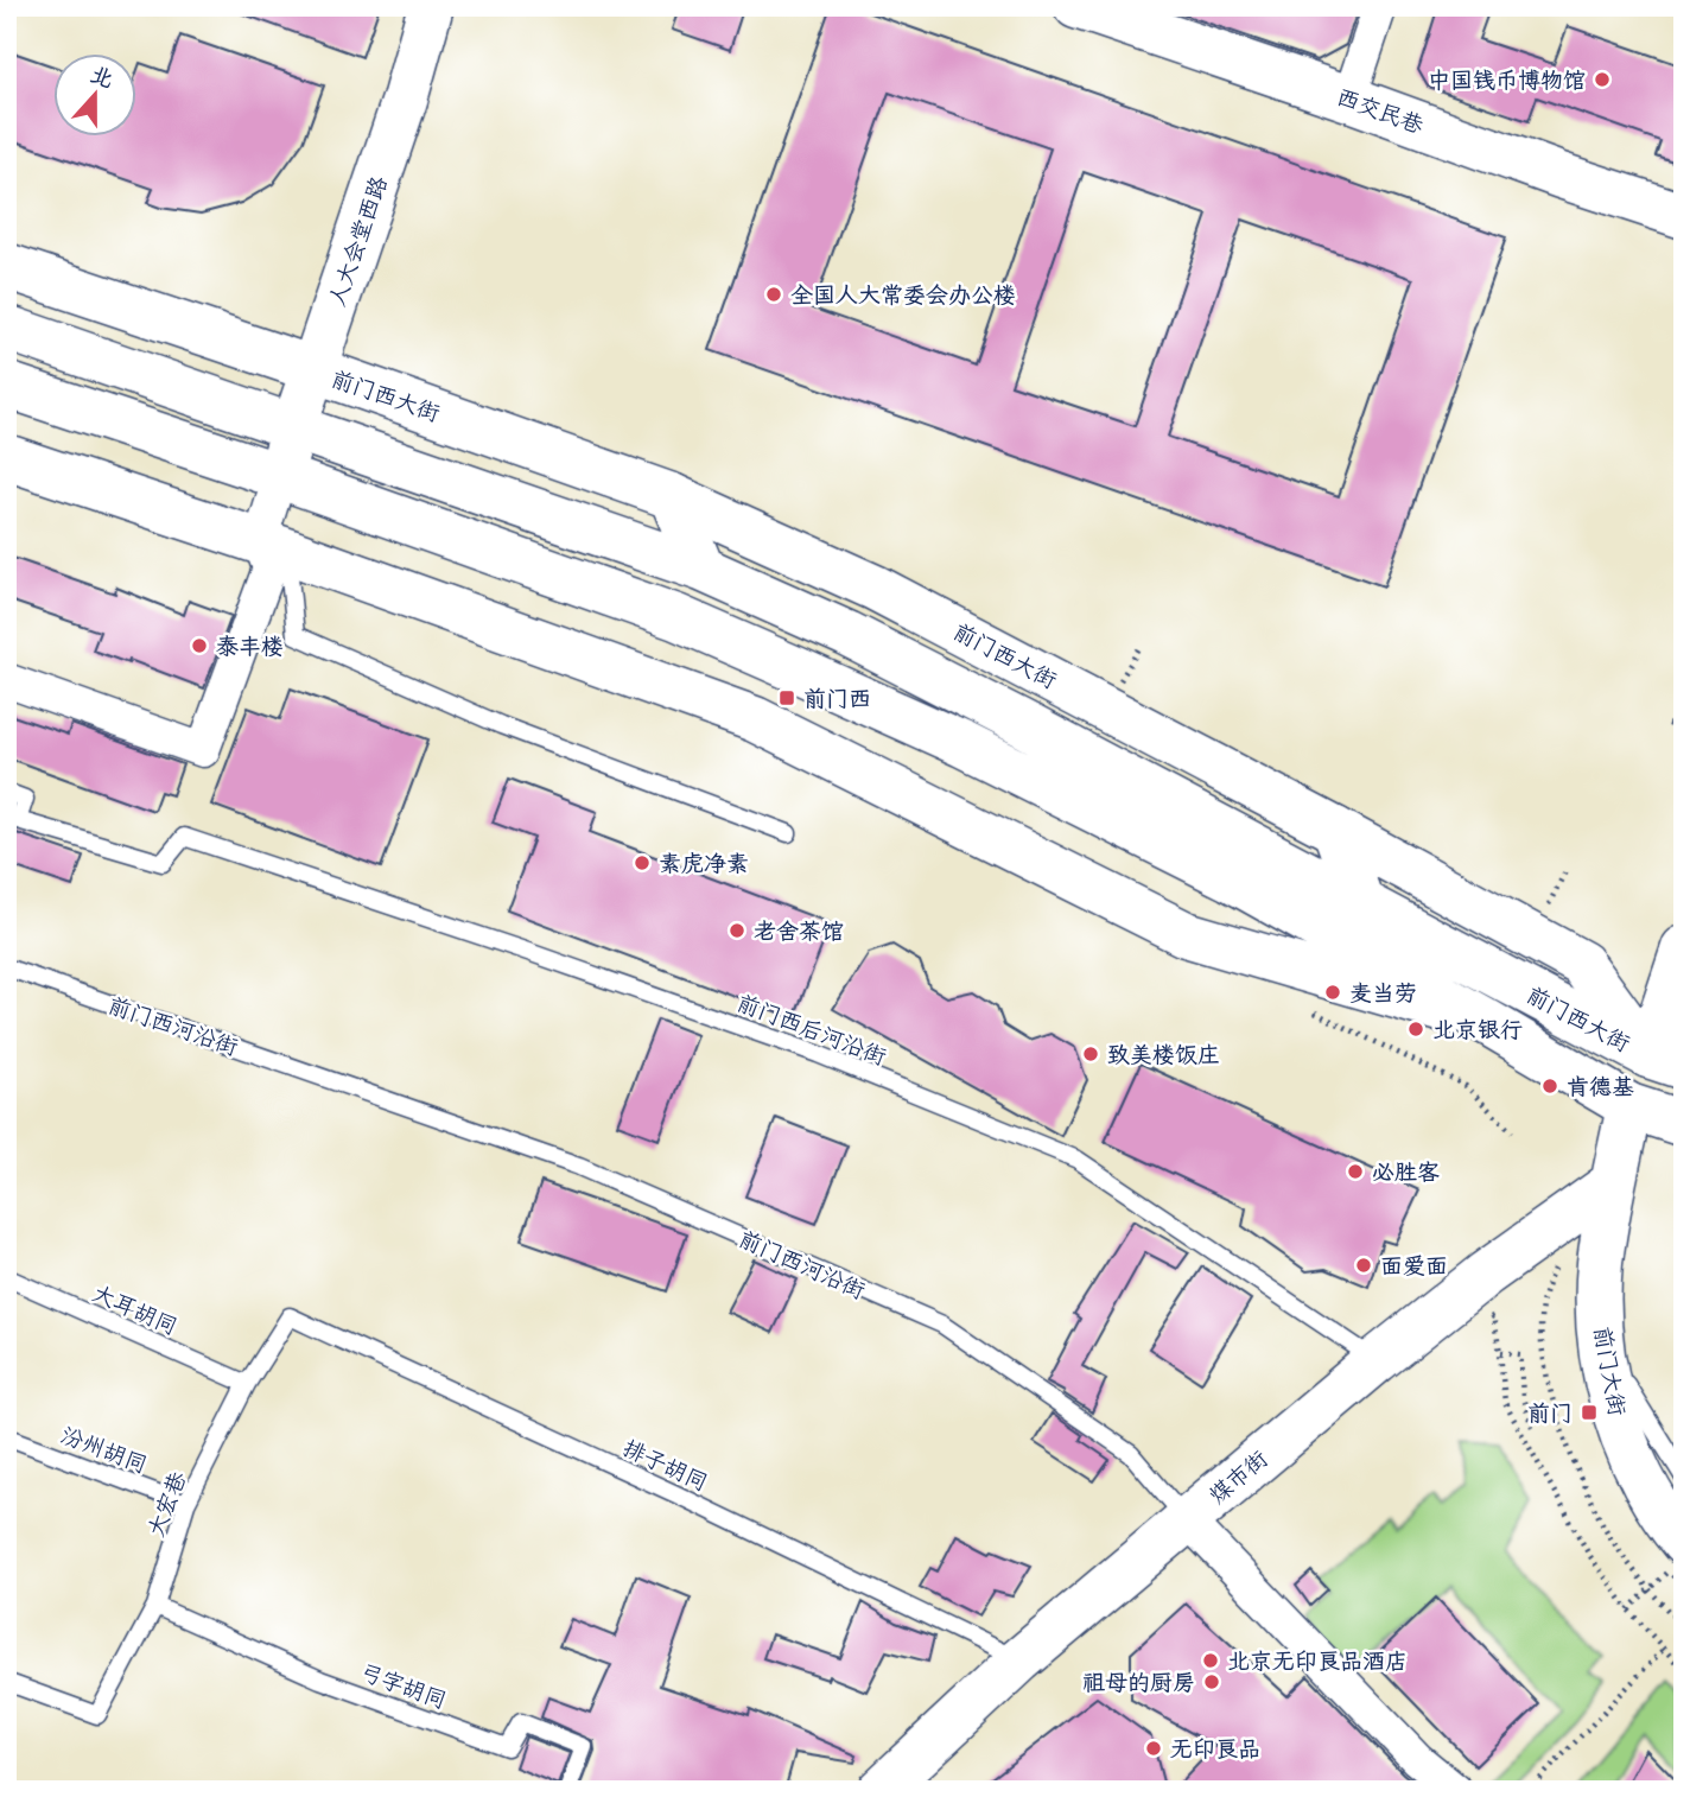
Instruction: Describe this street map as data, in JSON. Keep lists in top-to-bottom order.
{
  "streets": {
    "main road": [
      "西交民巷",
      "人大会堂西路",
      "前门西大街",
      "前门大街",
      "煤市街"
    ],
    "street": ["前门西河沿街"],
    "lane": [
      "前门西后河沿街",
      "大耳胡同",
      "汾州胡同",
      "排子胡同",
      "大宏巷",
      "弓字胡同"
    ]
  },
  "crossings": [
    ["人大会堂西路", "前门西大街"],
    ["前门西大街", "前门大街"],
    ["前门西河沿街", "煤市街"],
    ["前门西后河沿街", "煤市街"],
    ["大耳胡同", "大宏巷"],
    ["前门大街", "煤市街"],
    ["汾州胡同", "大宏巷"],
    ["排子胡同", "煤市街"],
    ["排子胡同", "大宏巷"],
    ["大宏巷", "弓字胡同"]
  ],
  "places": {
    "other": [
      "中国钱币博物馆",
      "全国人大常委会办公楼",
      "泰丰楼",
      "素虎净素",
      "老舍茶馆",
      "麦当劳",
      "北京银行",
      "致美楼饭庄",
      "肯德基",
      "必胜客",
      "面爱面",
      "北京无印良品酒店",
      "祖母的厨房",
      "无印良品"
    ],
    "transit": ["前门西", "前门"]
  },
  "north": "top"
}
